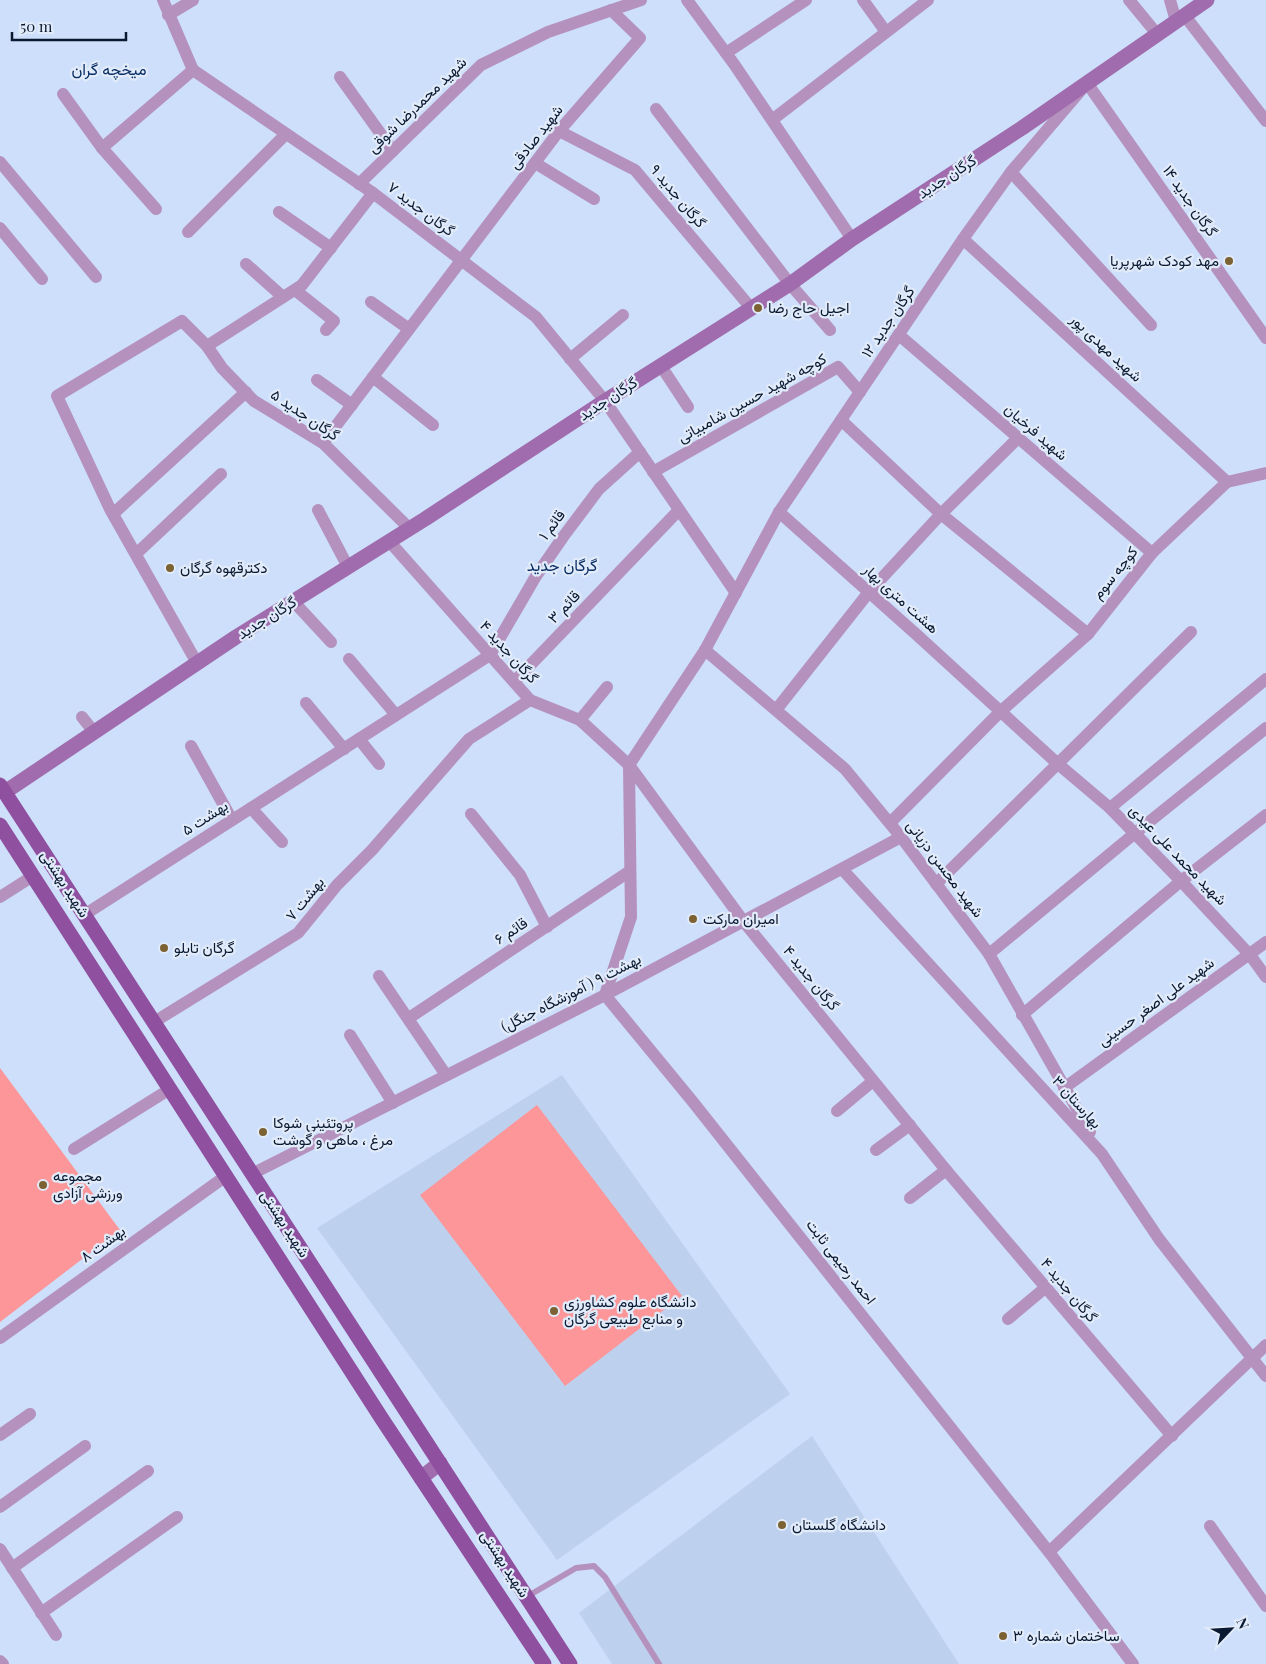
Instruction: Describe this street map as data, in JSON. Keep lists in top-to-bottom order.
{
  "streets": {
    "main road": ["گرگان جدید", "شهید بهشتی"],
    "street": [
      "شهید محمدرضا شوقی",
      "شهید صادقی",
      "گرگان جدید ۹",
      "گرگان جدید ۱۴",
      "گرگان جدید ۷",
      "گرگان جدید ۱۲",
      "شهید مهدی پور",
      "کوچه شهید حسین شامبیاتی",
      "گرگان جدید ۵",
      "شهید فرخیان",
      "۱ قائم",
      "کوچه سوم",
      "هشت متری بهار",
      "۳ قائم",
      "گرگان جدید ۴",
      "بهشت ۵",
      "شهید محمد علی عیدی",
      "شهید محسن دزیانی",
      "بهشت ۷",
      "قائم ۶",
      "بهشت ۹ ( آموزشگاه جنگل)",
      "شهید علی اصغر حسینی",
      "بهارستان ۳",
      "۸ بهشت",
      "احمد رحیمی ثابت"
    ]
  },
  "crossings": [
    ["شهید محمدرضا شوقی", "شهید صادقی"],
    ["شهید محمدرضا شوقی", "گرگان جدید ۷"],
    ["شهید صادقی", "گرگان جدید ۹"],
    ["شهید صادقی", "گرگان جدید ۷"],
    ["شهید صادقی", "گرگان جدید ۵"],
    ["گرگان جدید", "گرگان جدید ۹"],
    ["گرگان جدید", "گرگان جدید ۱۴"],
    ["گرگان جدید", "گرگان جدید ۷"],
    ["گرگان جدید", "گرگان جدید ۱۲"],
    ["گرگان جدید", "گرگان جدید ۵"],
    ["گرگان جدید", "گرگان جدید ۴"],
    ["گرگان جدید", "شهید بهشتی"],
    ["گرگان جدید ۱۴", "گرگان جدید ۱۲"],
    ["گرگان جدید ۷", "گرگان جدید ۱۲"],
    ["گرگان جدید ۷", "کوچه شهید حسین شامبیاتی"],
    ["گرگان جدید ۷", "۱ قائم"],
    ["گرگان جدید ۷", "۳ قائم"],
    ["گرگان جدید ۱۲", "شهید مهدی پور"],
    ["گرگان جدید ۱۲", "کوچه شهید حسین شامبیاتی"],
    ["گرگان جدید ۱۲", "شهید فرخیان"],
    ["گرگان جدید ۱۲", "هشت متری بهار"],
    ["گرگان جدید ۱۲", "گرگان جدید ۴"],
    ["گرگان جدید ۱۲", "شهید محسن دزیانی"],
    ["شهید مهدی پور", "کوچه سوم"],
    ["شهید فرخیان", "کوچه سوم"],
    ["۱ قائم", "گرگان جدید ۴"],
    ["۱ قائم", "بهشت ۵"],
    ["کوچه سوم", "هشت متری بهار"],
    ["کوچه سوم", "شهید محسن دزیانی"],
    ["هشت متری بهار", "شهید محمد علی عیدی"],
    ["۳ قائم", "گرگان جدید ۴"],
    ["گرگان جدید ۴", "بهشت ۵"],
    ["گرگان جدید ۴", "بهشت ۷"],
    ["گرگان جدید ۴", "بهشت ۹ ( آموزشگاه جنگل)"],
    ["بهشت ۵", "شهید بهشتی"],
    ["شهید محمد علی عیدی", "شهید علی اصغر حسینی"],
    ["شهید محسن دزیانی", "بهشت ۹ ( آموزشگاه جنگل)"],
    ["شهید محسن دزیانی", "شهید علی اصغر حسینی"],
    ["شهید محسن دزیانی", "بهارستان ۳"],
    ["شهید بهشتی", "بهشت ۷"],
    ["شهید بهشتی", "بهشت ۹ ( آموزشگاه جنگل)"],
    ["شهید بهشتی", "۸ بهشت"],
    ["بهشت ۹ ( آموزشگاه جنگل)", "بهارستان ۳"],
    ["بهشت ۹ ( آموزشگاه جنگل)", "احمد رحیمی ثابت"]
  ],
  "districts": ["میخچه گران", "گرگان جدید"],
  "places": [
    "مهد کودک شهرپریا",
    "اجیل حاج رضا",
    "دکترقهوه گرگان",
    "امیران مارکت",
    "گرگان تابلو",
    "پروتئینی شوکا مرغ‌ ، ماهی و گوشت",
    "مجموعه ورزشی آزادی",
    "دانشگاه علوم کشاورزی و منابع طبیعی گرگان",
    "دانشگاه گلستان",
    "ساختمان شماره ۳"
  ],
  "scale_bar": "50 m",
  "north": "top right"
}
